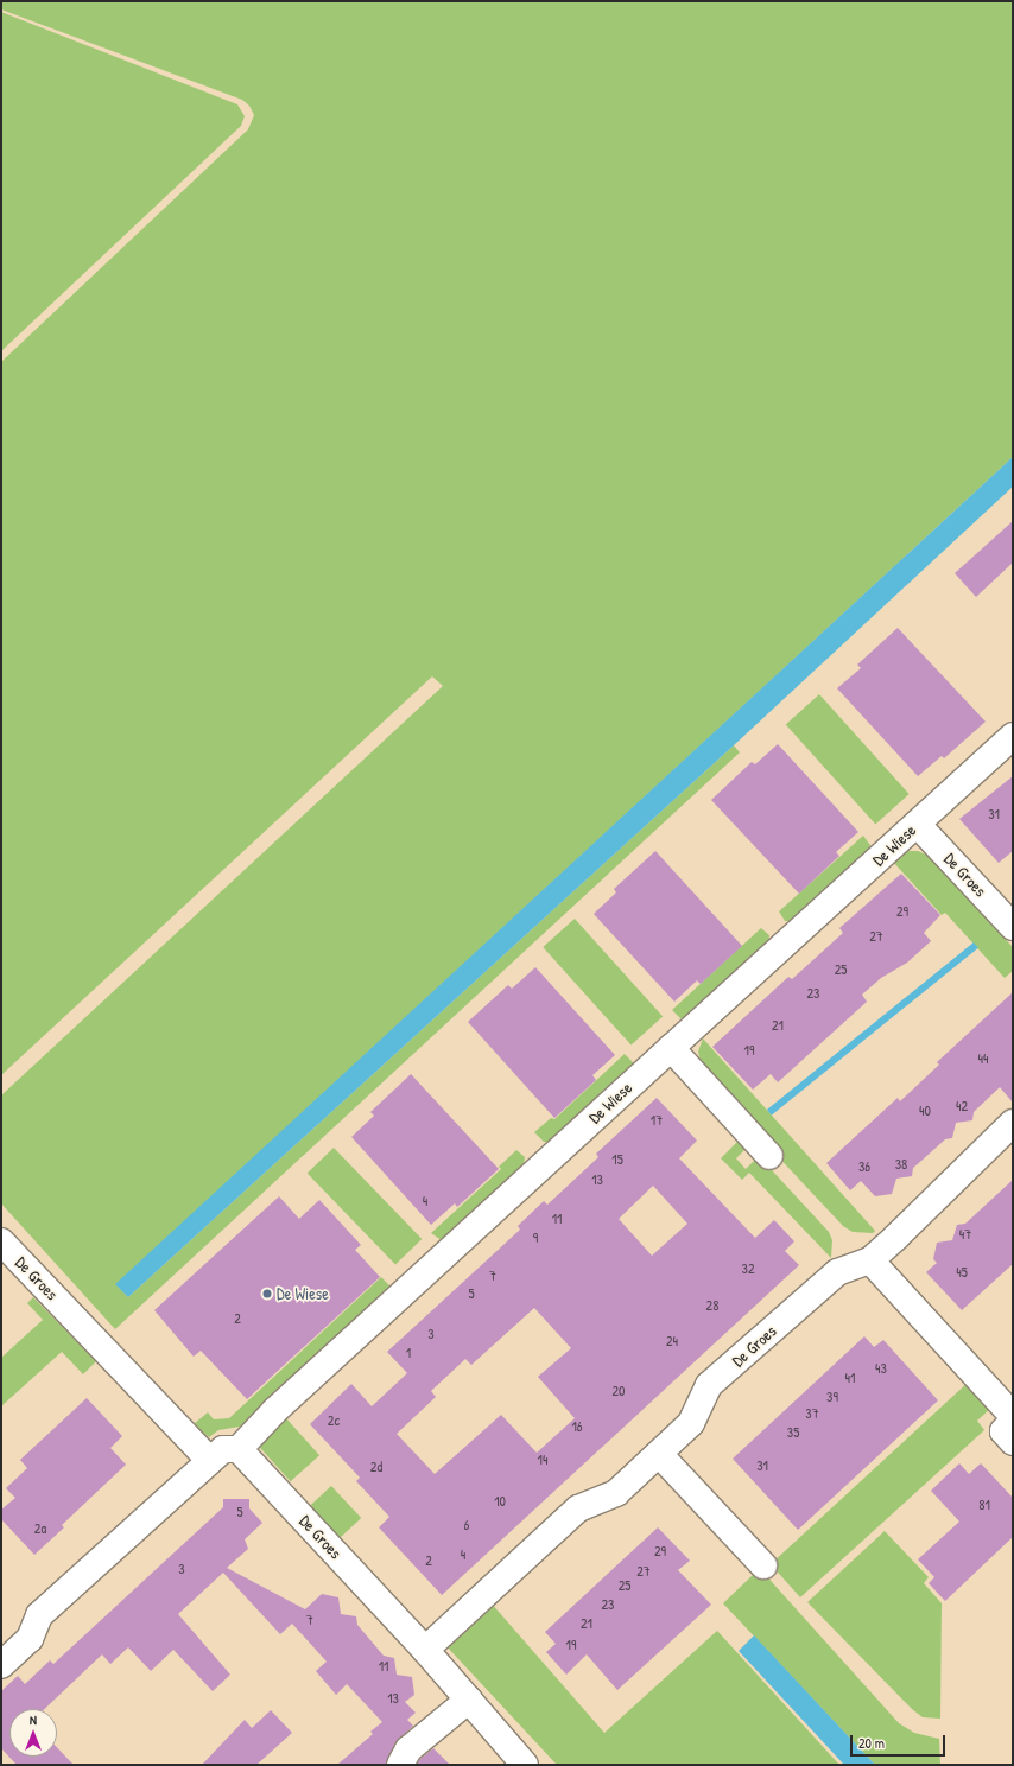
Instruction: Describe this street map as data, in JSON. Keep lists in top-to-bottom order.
{
  "streets": {
    "street": ["De Wiese", "De Groes"]
  },
  "crossings": [
    ["De Wiese", "De Groes"]
  ],
  "places": ["De Wiese"],
  "house_numbers": [
    "31",
    "29",
    "27",
    "25",
    "23",
    "21",
    "19",
    "44",
    "42",
    "40",
    "17",
    "15",
    "38",
    "36",
    "13",
    "4",
    "11",
    "47",
    "9",
    "32",
    "45",
    "7",
    "5",
    "28",
    "2",
    "3",
    "24",
    "1",
    "43",
    "41",
    "20",
    "39",
    "37",
    "2c",
    "16",
    "35",
    "14",
    "31",
    "2d",
    "10",
    "81",
    "5",
    "6",
    "2a",
    "29",
    "4",
    "2",
    "3",
    "27",
    "25",
    "23",
    "7",
    "21",
    "19",
    "11",
    "13"
  ],
  "scale_bar": "20 m",
  "north": "top"
}
